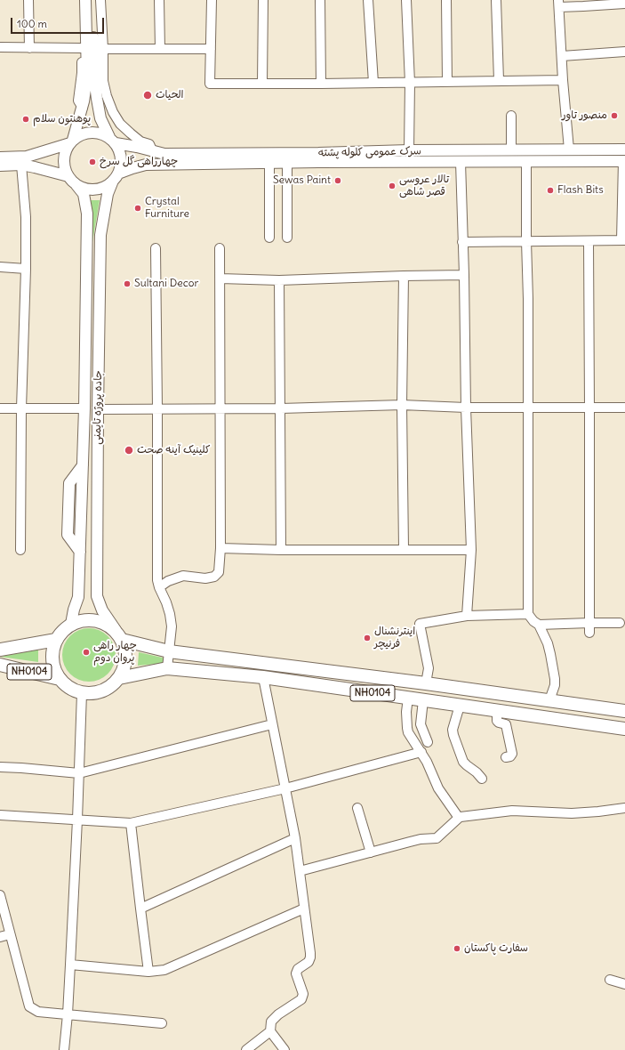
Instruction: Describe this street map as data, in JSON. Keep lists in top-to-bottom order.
{
  "streets": {
    "highway": ["NH0104"],
    "main road": ["سرک عمومی کلوله پشته", "جاده پروژه تایمنی"]
  },
  "crossings": [
    ["سرک عمومی کلوله پشته", "جاده پروژه تایمنی"],
    ["جاده پروژه تایمنی", "NH0104"]
  ],
  "places": [
    "الحیات",
    "منصور تاور",
    "پوهنتون سلام",
    "چهارراهی گل سرخ",
    "Sewas Paint",
    "تالار عروسی قصر شاهی",
    "Flash Bits",
    "Crystal Furniture",
    "Sultani Decor",
    "کلینیک آینه صحت",
    "اینترنشنال فرنیچر",
    "چهار راهی پروان دوم",
    "سفارت پاکستان"
  ],
  "scale_bar": "100 m"
}
